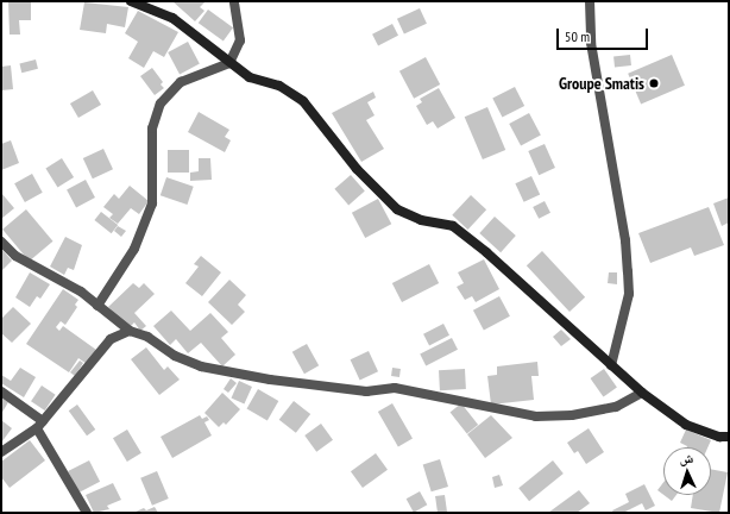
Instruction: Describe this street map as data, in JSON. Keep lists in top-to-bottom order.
{
  "places": ["Groupe Smatis"],
  "scale_bar": "50 m",
  "north": "top"
}
